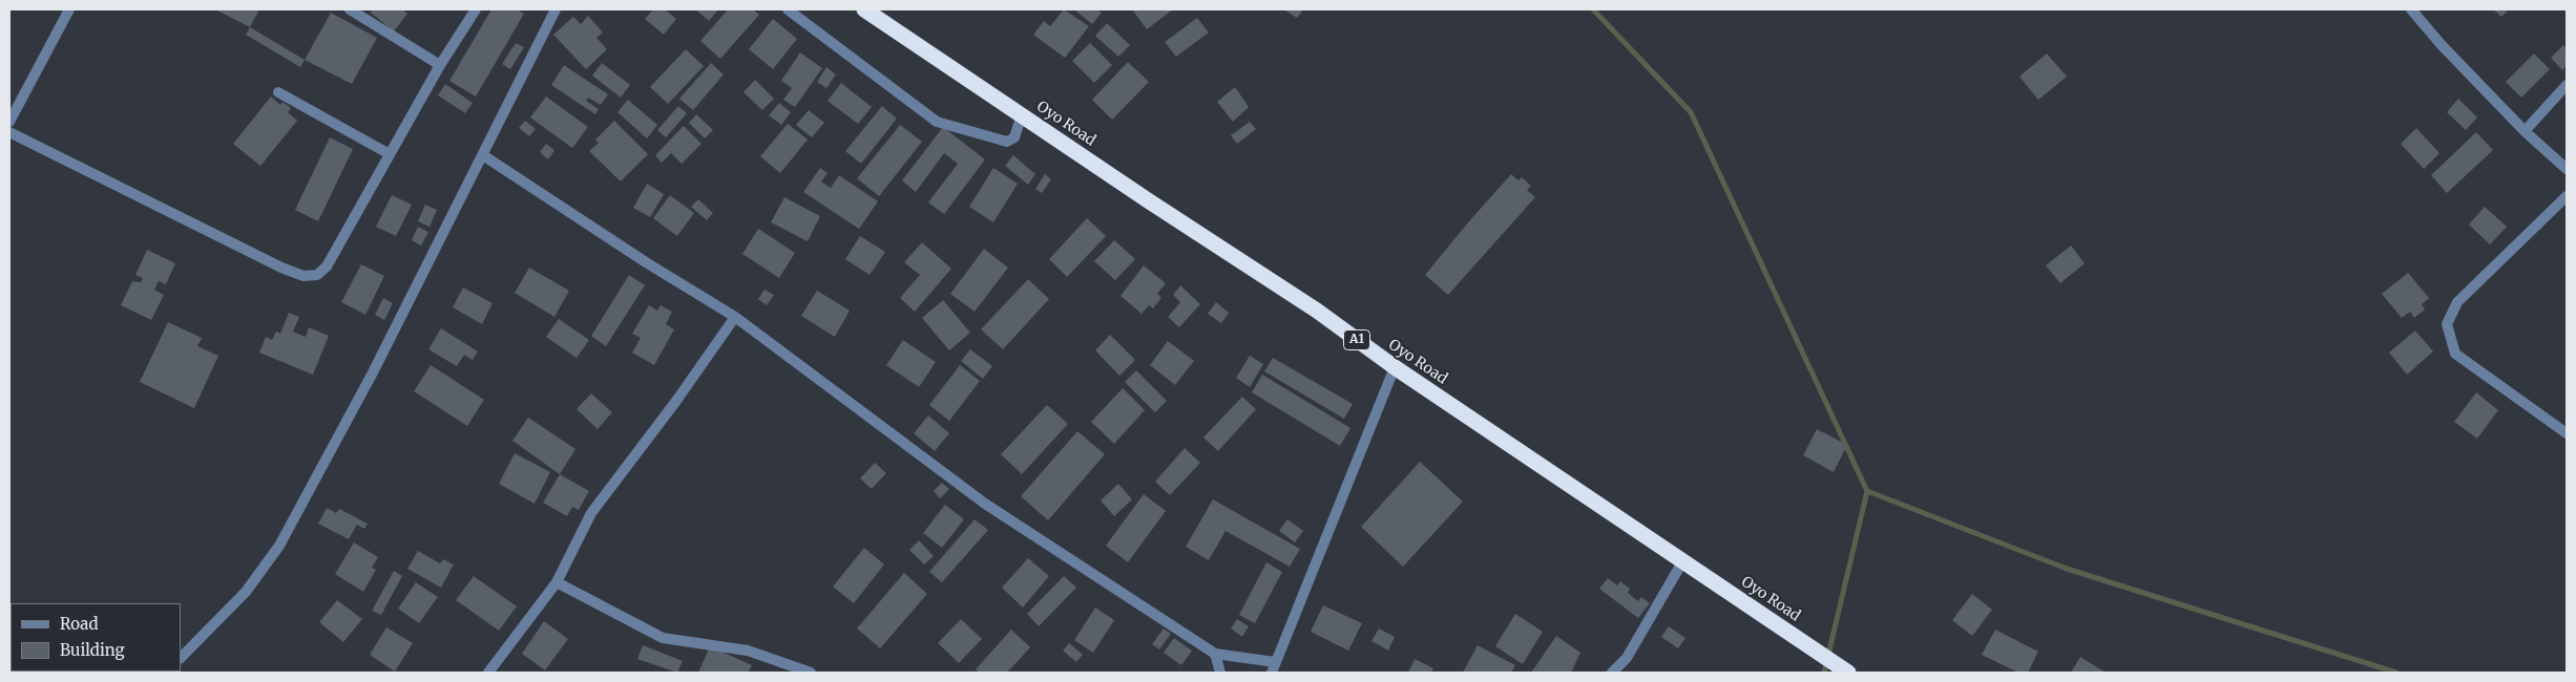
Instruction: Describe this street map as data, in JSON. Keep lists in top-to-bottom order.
{
  "streets": {
    "highway": ["Oyo Road", "A1"]
  },
  "legend": ["Road", "Building"]
}
